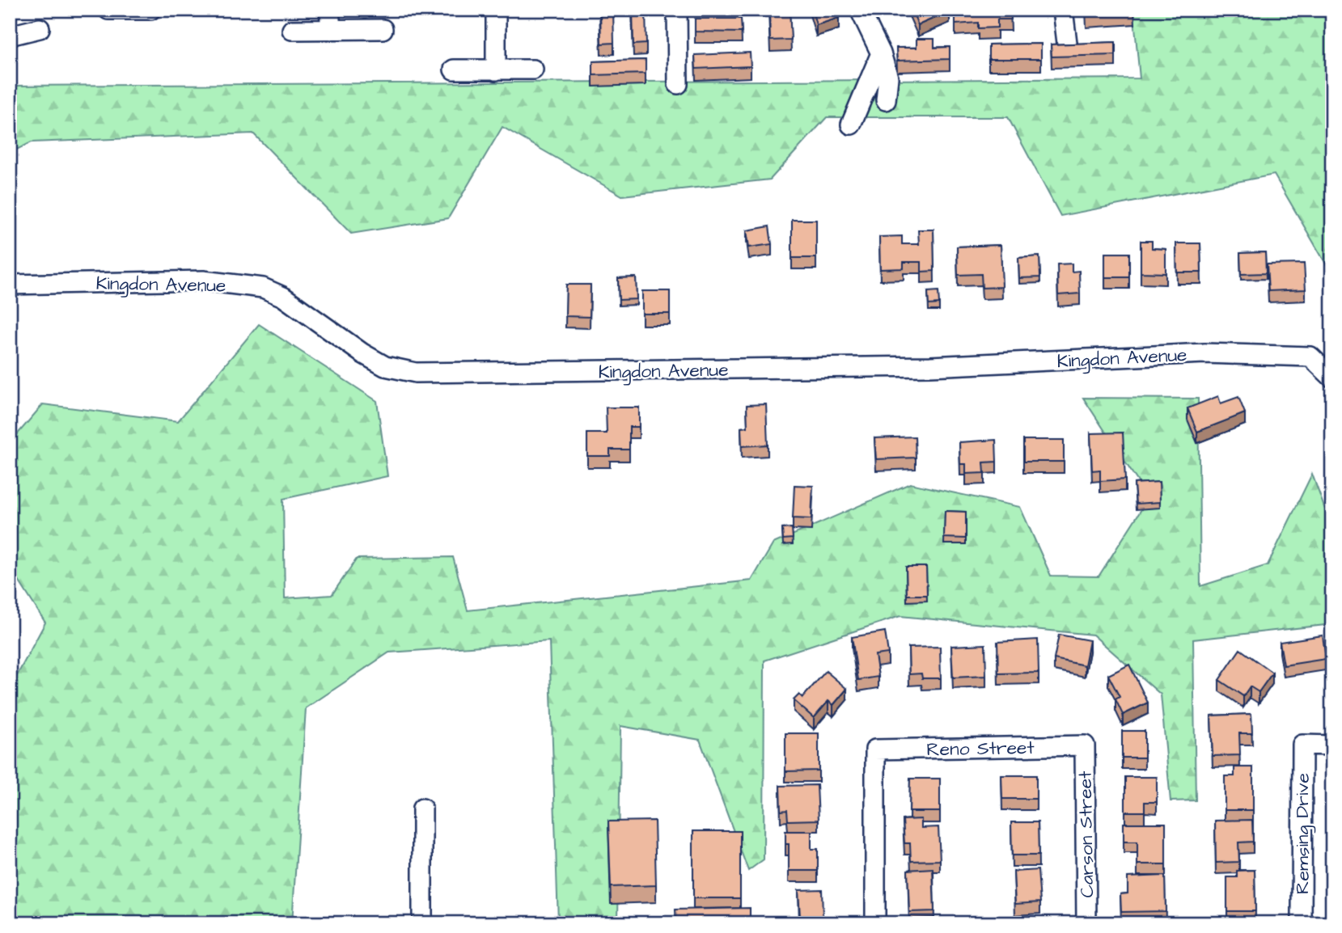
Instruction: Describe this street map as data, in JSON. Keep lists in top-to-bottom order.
{
  "streets": {
    "street": [
      "Kingdon Avenue",
      "Reno Street",
      "Remsing Drive",
      "Carson Street"
    ]
  },
  "crossings": [
    ["Reno Street", "Carson Street"]
  ]
}
